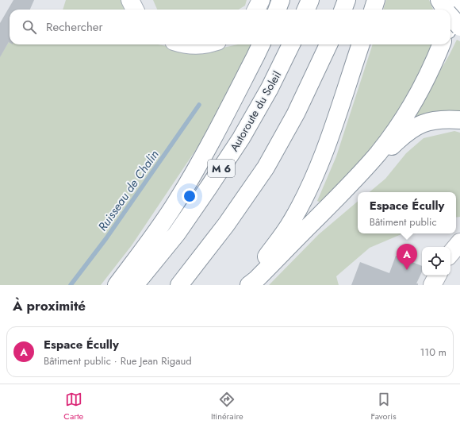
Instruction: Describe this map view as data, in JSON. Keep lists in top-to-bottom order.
{
  "streets": {
    "main road": ["Autoroute du Soleil", "M 6"]
  },
  "water": ["Ruisseau de Chalin"],
  "page": {
    "search": "Rechercher",
    "popup": ["Espace Écully", "Bâtiment public"],
    "pins": "A",
    "heading": "À proximité",
    "list": [
      {
        "mark": "A",
        "name": "Espace Écully",
        "note": "Bâtiment public · Rue Jean Rigaud",
        "value": "110 m"
      }
    ],
    "nav": ["Carte", "Itinéraire", "Favoris"]
  }
}
